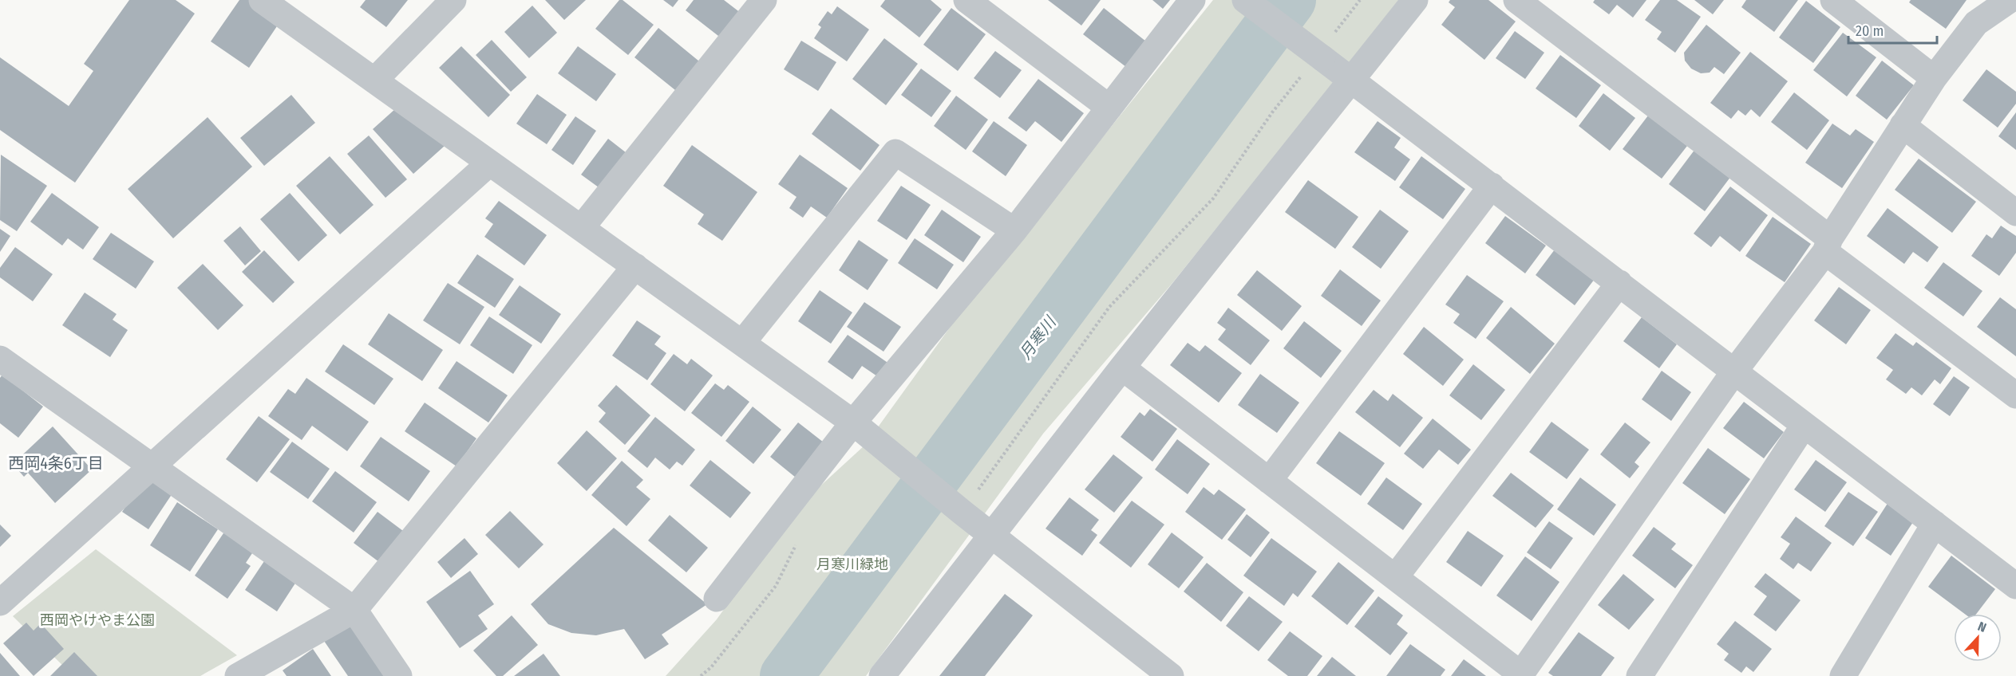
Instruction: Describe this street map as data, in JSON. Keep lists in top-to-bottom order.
{
  "districts": ["西岡4条6丁目"],
  "water": ["月寒川"],
  "parks": ["月寒川緑地", "西岡やけやま公園"],
  "scale_bar": "20 m",
  "north": "top"
}
